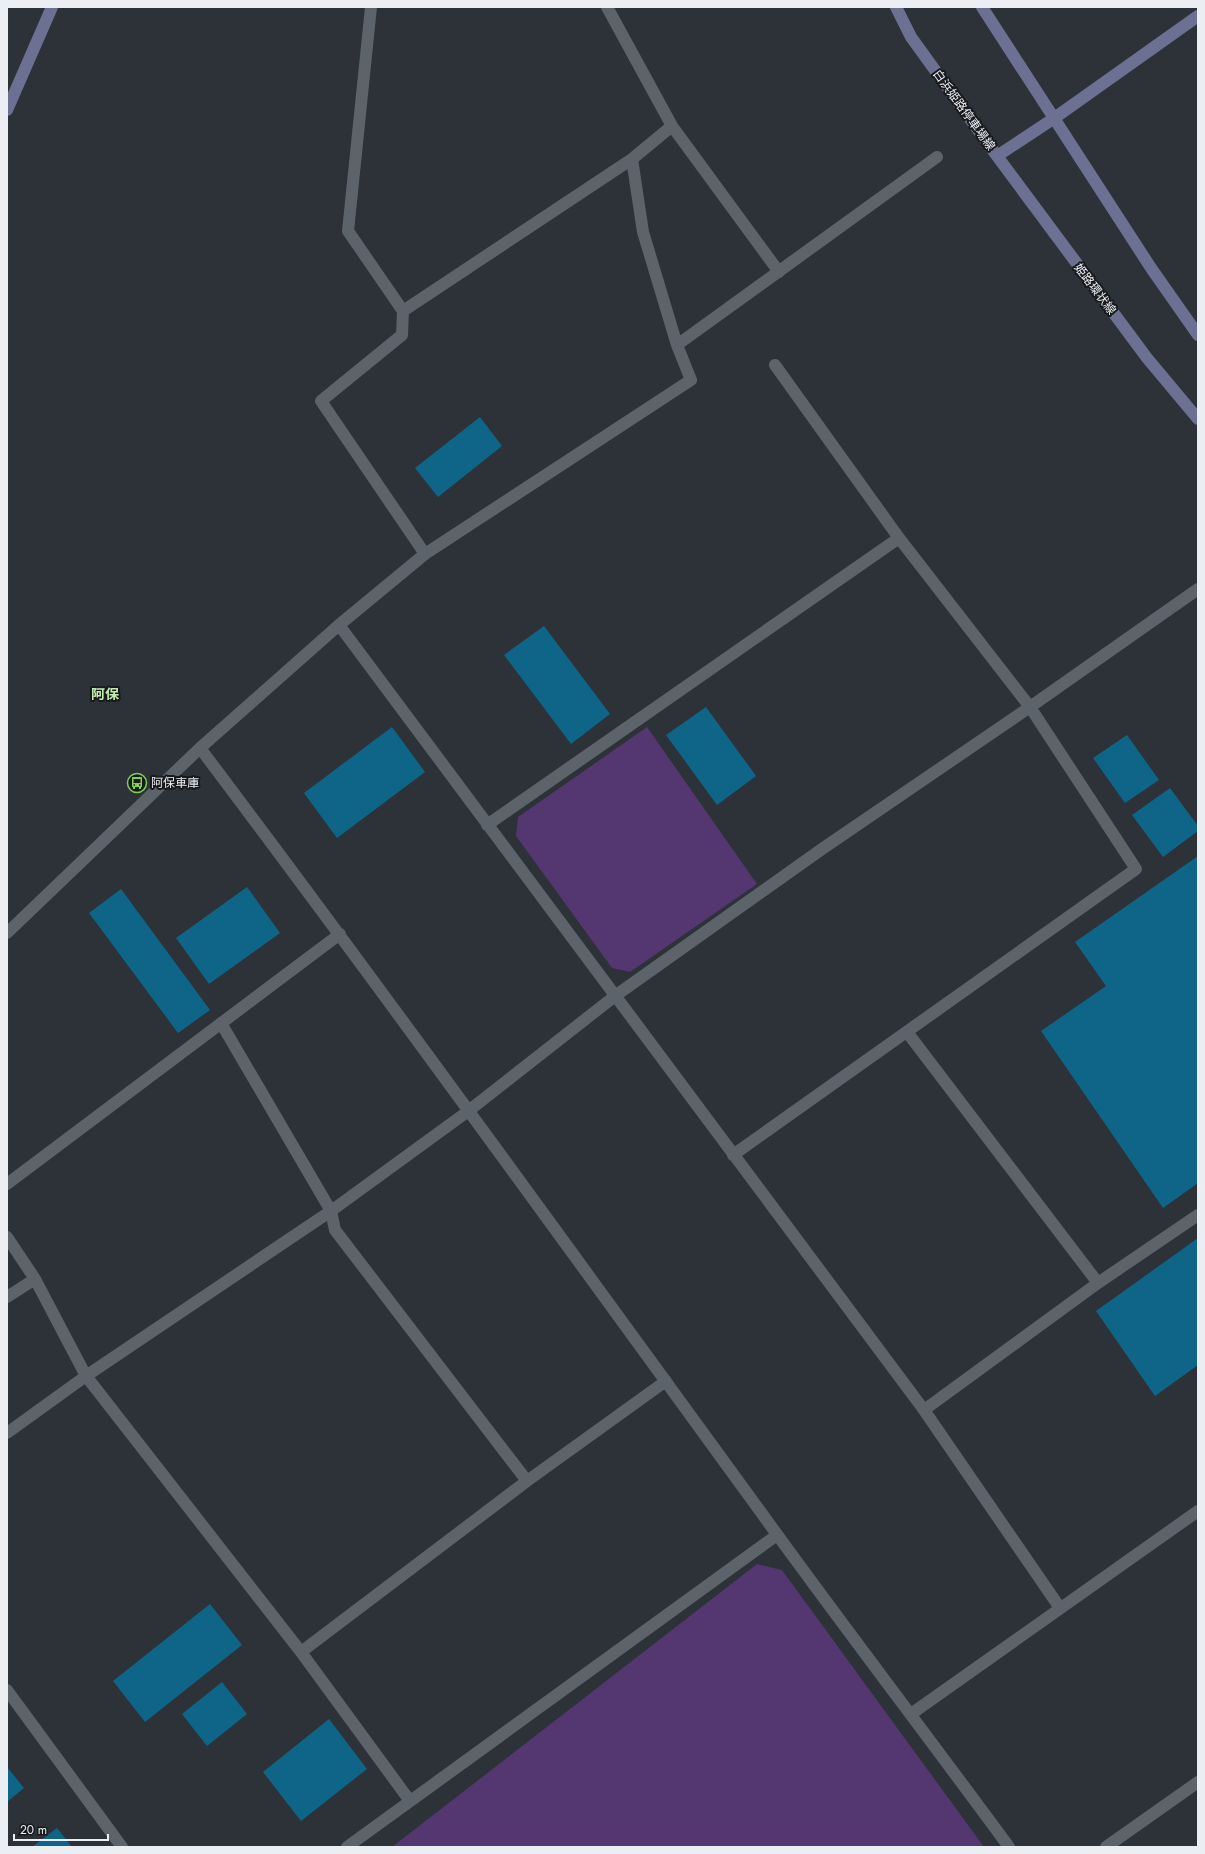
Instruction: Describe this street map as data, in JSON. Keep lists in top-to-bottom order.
{
  "streets": {
    "main road": ["白浜姫路停車場線", "姫路環状線"]
  },
  "crossings": [
    ["白浜姫路停車場線", "姫路環状線"]
  ],
  "districts": ["阿保"],
  "places": {
    "bus stop": ["阿保車庫"]
  },
  "scale_bar": "20 m"
}
